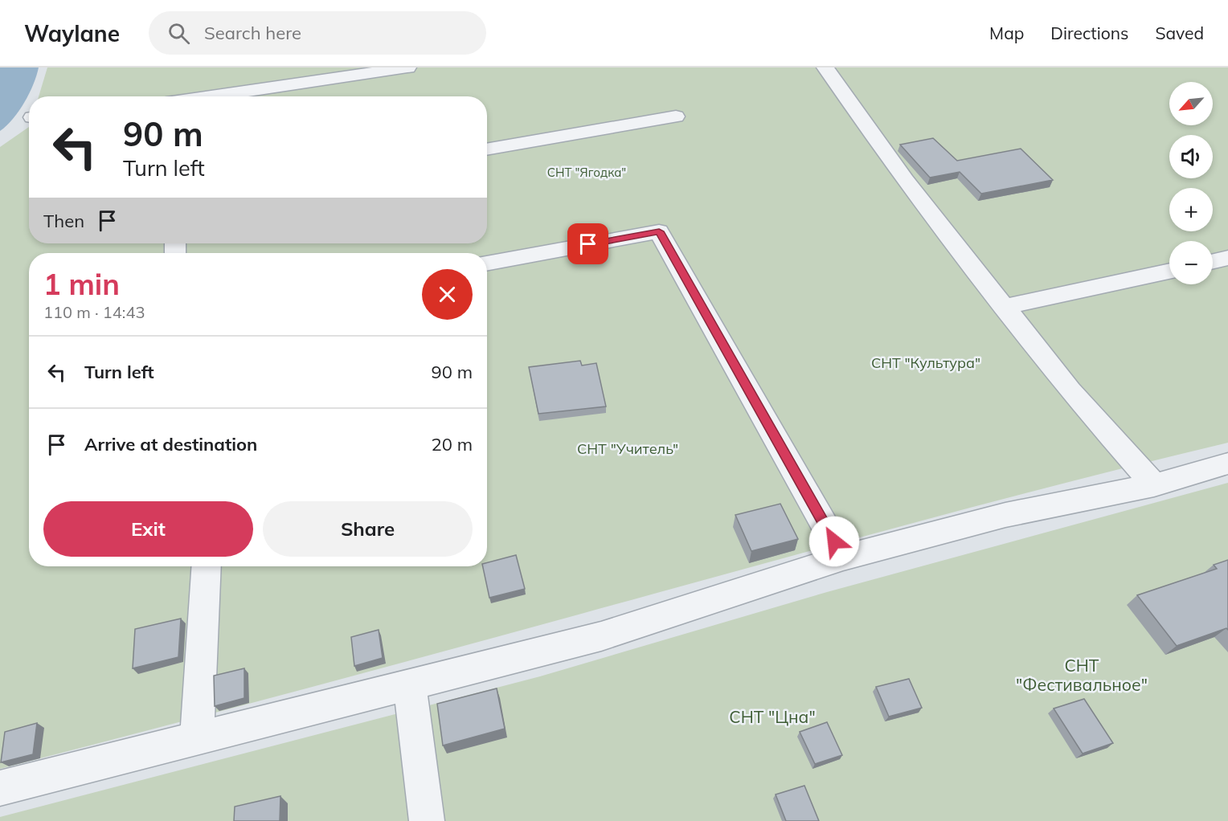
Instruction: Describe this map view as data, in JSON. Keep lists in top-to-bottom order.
{
  "parks": [
    "СНТ \"Ягодка\"",
    "СНТ \"Культура\"",
    "СНТ \"Учитель\"",
    "СНТ \"Фестивальное\"",
    "СНТ \"Цна\""
  ],
  "north": "bottom left",
  "page": {
    "header": "Waylane",
    "search": "Search here",
    "nav": ["Map", "Directions", "Saved"],
    "map_buttons": ["+", "−"],
    "turn": ["90 m", "Turn left"],
    "then": "Then",
    "heading": ["1 min", "110 m · 14:43"],
    "list": [
      {
        "name": "Turn left",
        "value": "90 m"
      },
      {
        "name": "Arrive at destination",
        "value": "20 m"
      }
    ],
    "buttons": ["Exit", "Share"]
  }
}
